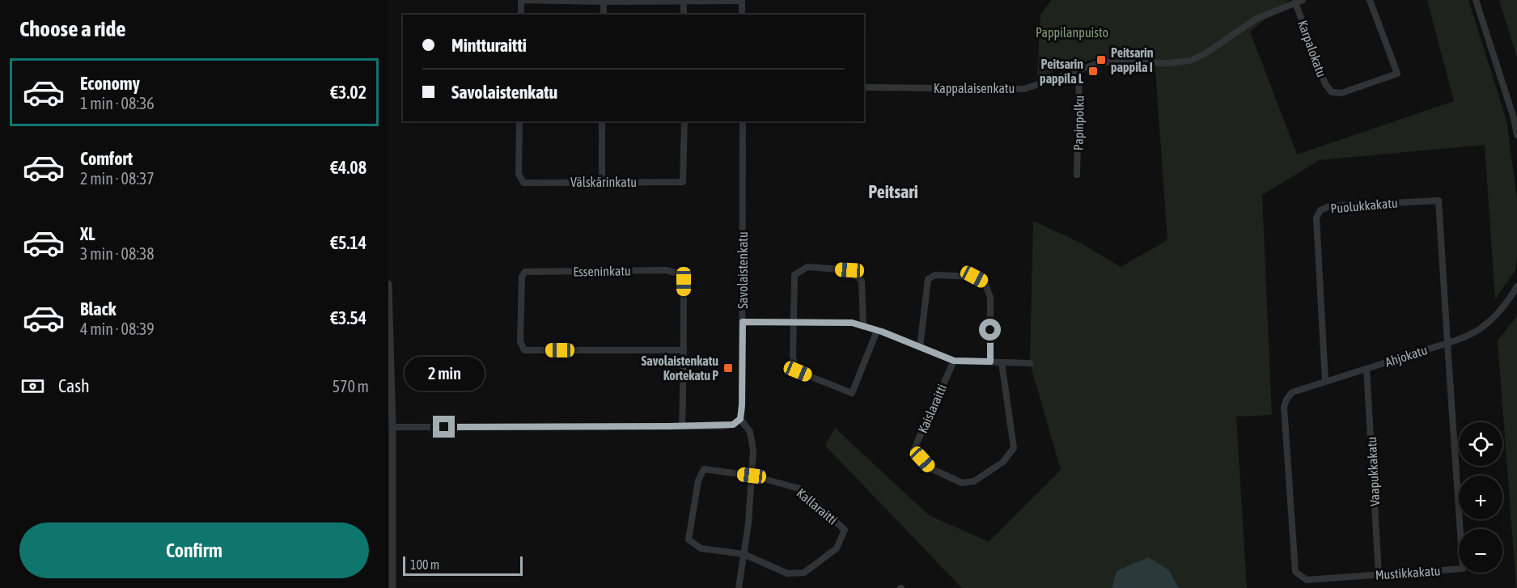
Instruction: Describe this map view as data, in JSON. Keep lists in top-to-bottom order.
{
  "streets": {
    "street": [
      "Karpalokatu",
      "Kappalaisenkatu",
      "Papinpolku",
      "Välskärinkatu",
      "Puolukkakatu",
      "Savolaistenkatu",
      "Esseninkatu",
      "Ahjokatu",
      "Kaislaraitti",
      "Vaapukkakatu",
      "Kallaraitti",
      "Mustikkakatu"
    ]
  },
  "crossings": [
    ["Karpalokatu", "Kappalaisenkatu"],
    ["Kappalaisenkatu", "Papinpolku"],
    ["Puolukkakatu", "Ahjokatu"],
    ["Puolukkakatu", "Mustikkakatu"],
    ["Ahjokatu", "Vaapukkakatu"],
    ["Ahjokatu", "Mustikkakatu"],
    ["Vaapukkakatu", "Mustikkakatu"]
  ],
  "districts": ["Peitsari"],
  "parks": ["Pappilanpuisto"],
  "places": {
    "transit": ["Peitsarin pappila I", "Peitsarin pappila L", "Savolaistenkatu Kortekatu P"]
  },
  "scale_bar": "100 m",
  "page": {
    "heading": "Choose a ride",
    "banner": ["Mintturaitti", "Savolaistenkatu"],
    "list": [
      {
        "name": "Economy",
        "note": "1 min · 08:36",
        "value": "€3.02"
      },
      {
        "name": "Comfort",
        "note": "2 min · 08:37",
        "value": "€4.08"
      },
      {
        "name": "XL",
        "note": "3 min · 08:38",
        "value": "€5.14"
      },
      {
        "name": "Black",
        "note": "4 min · 08:39",
        "value": "€3.54"
      }
    ],
    "bubble": "2 min",
    "pay": ["Cash", "570 m"],
    "map_buttons": ["+", "−"],
    "buttons": "Confirm",
    "scale": "100 m"
  }
}
